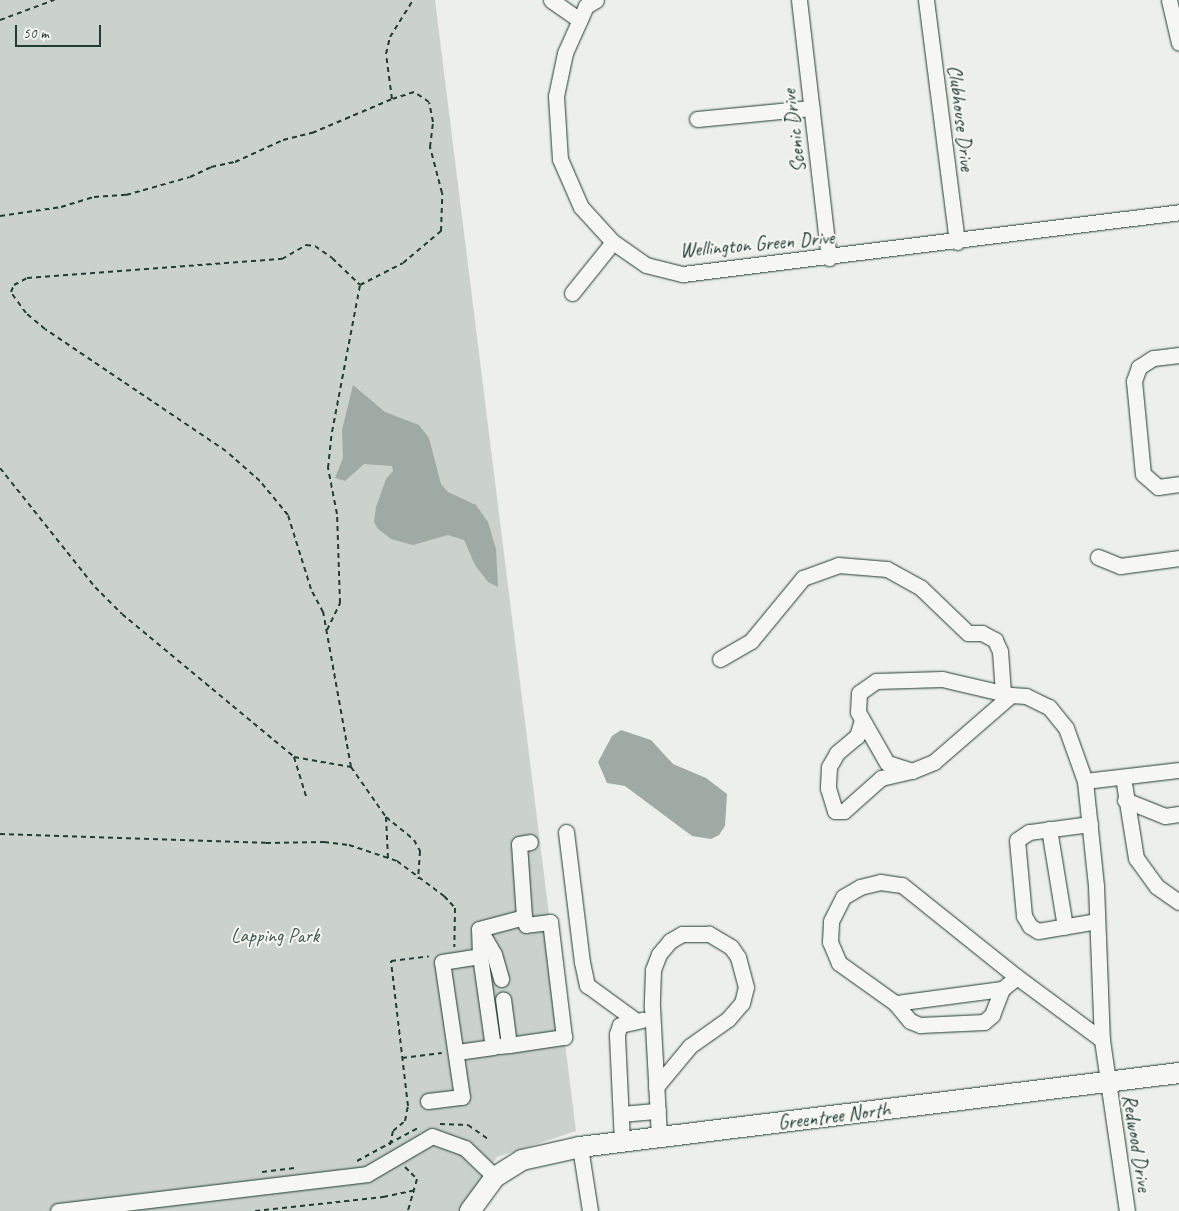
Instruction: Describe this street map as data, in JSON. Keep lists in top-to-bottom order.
{
  "streets": {
    "main road": ["Greentree North"],
    "street": [
      "Clubhouse Drive",
      "Scenic Drive",
      "Wellington Green Drive",
      "Redwood Drive"
    ]
  },
  "crossings": [
    ["Clubhouse Drive", "Wellington Green Drive"],
    ["Scenic Drive", "Wellington Green Drive"],
    ["Greentree North", "Redwood Drive"]
  ],
  "parks": ["Lapping Park"],
  "scale_bar": "50 m"
}
